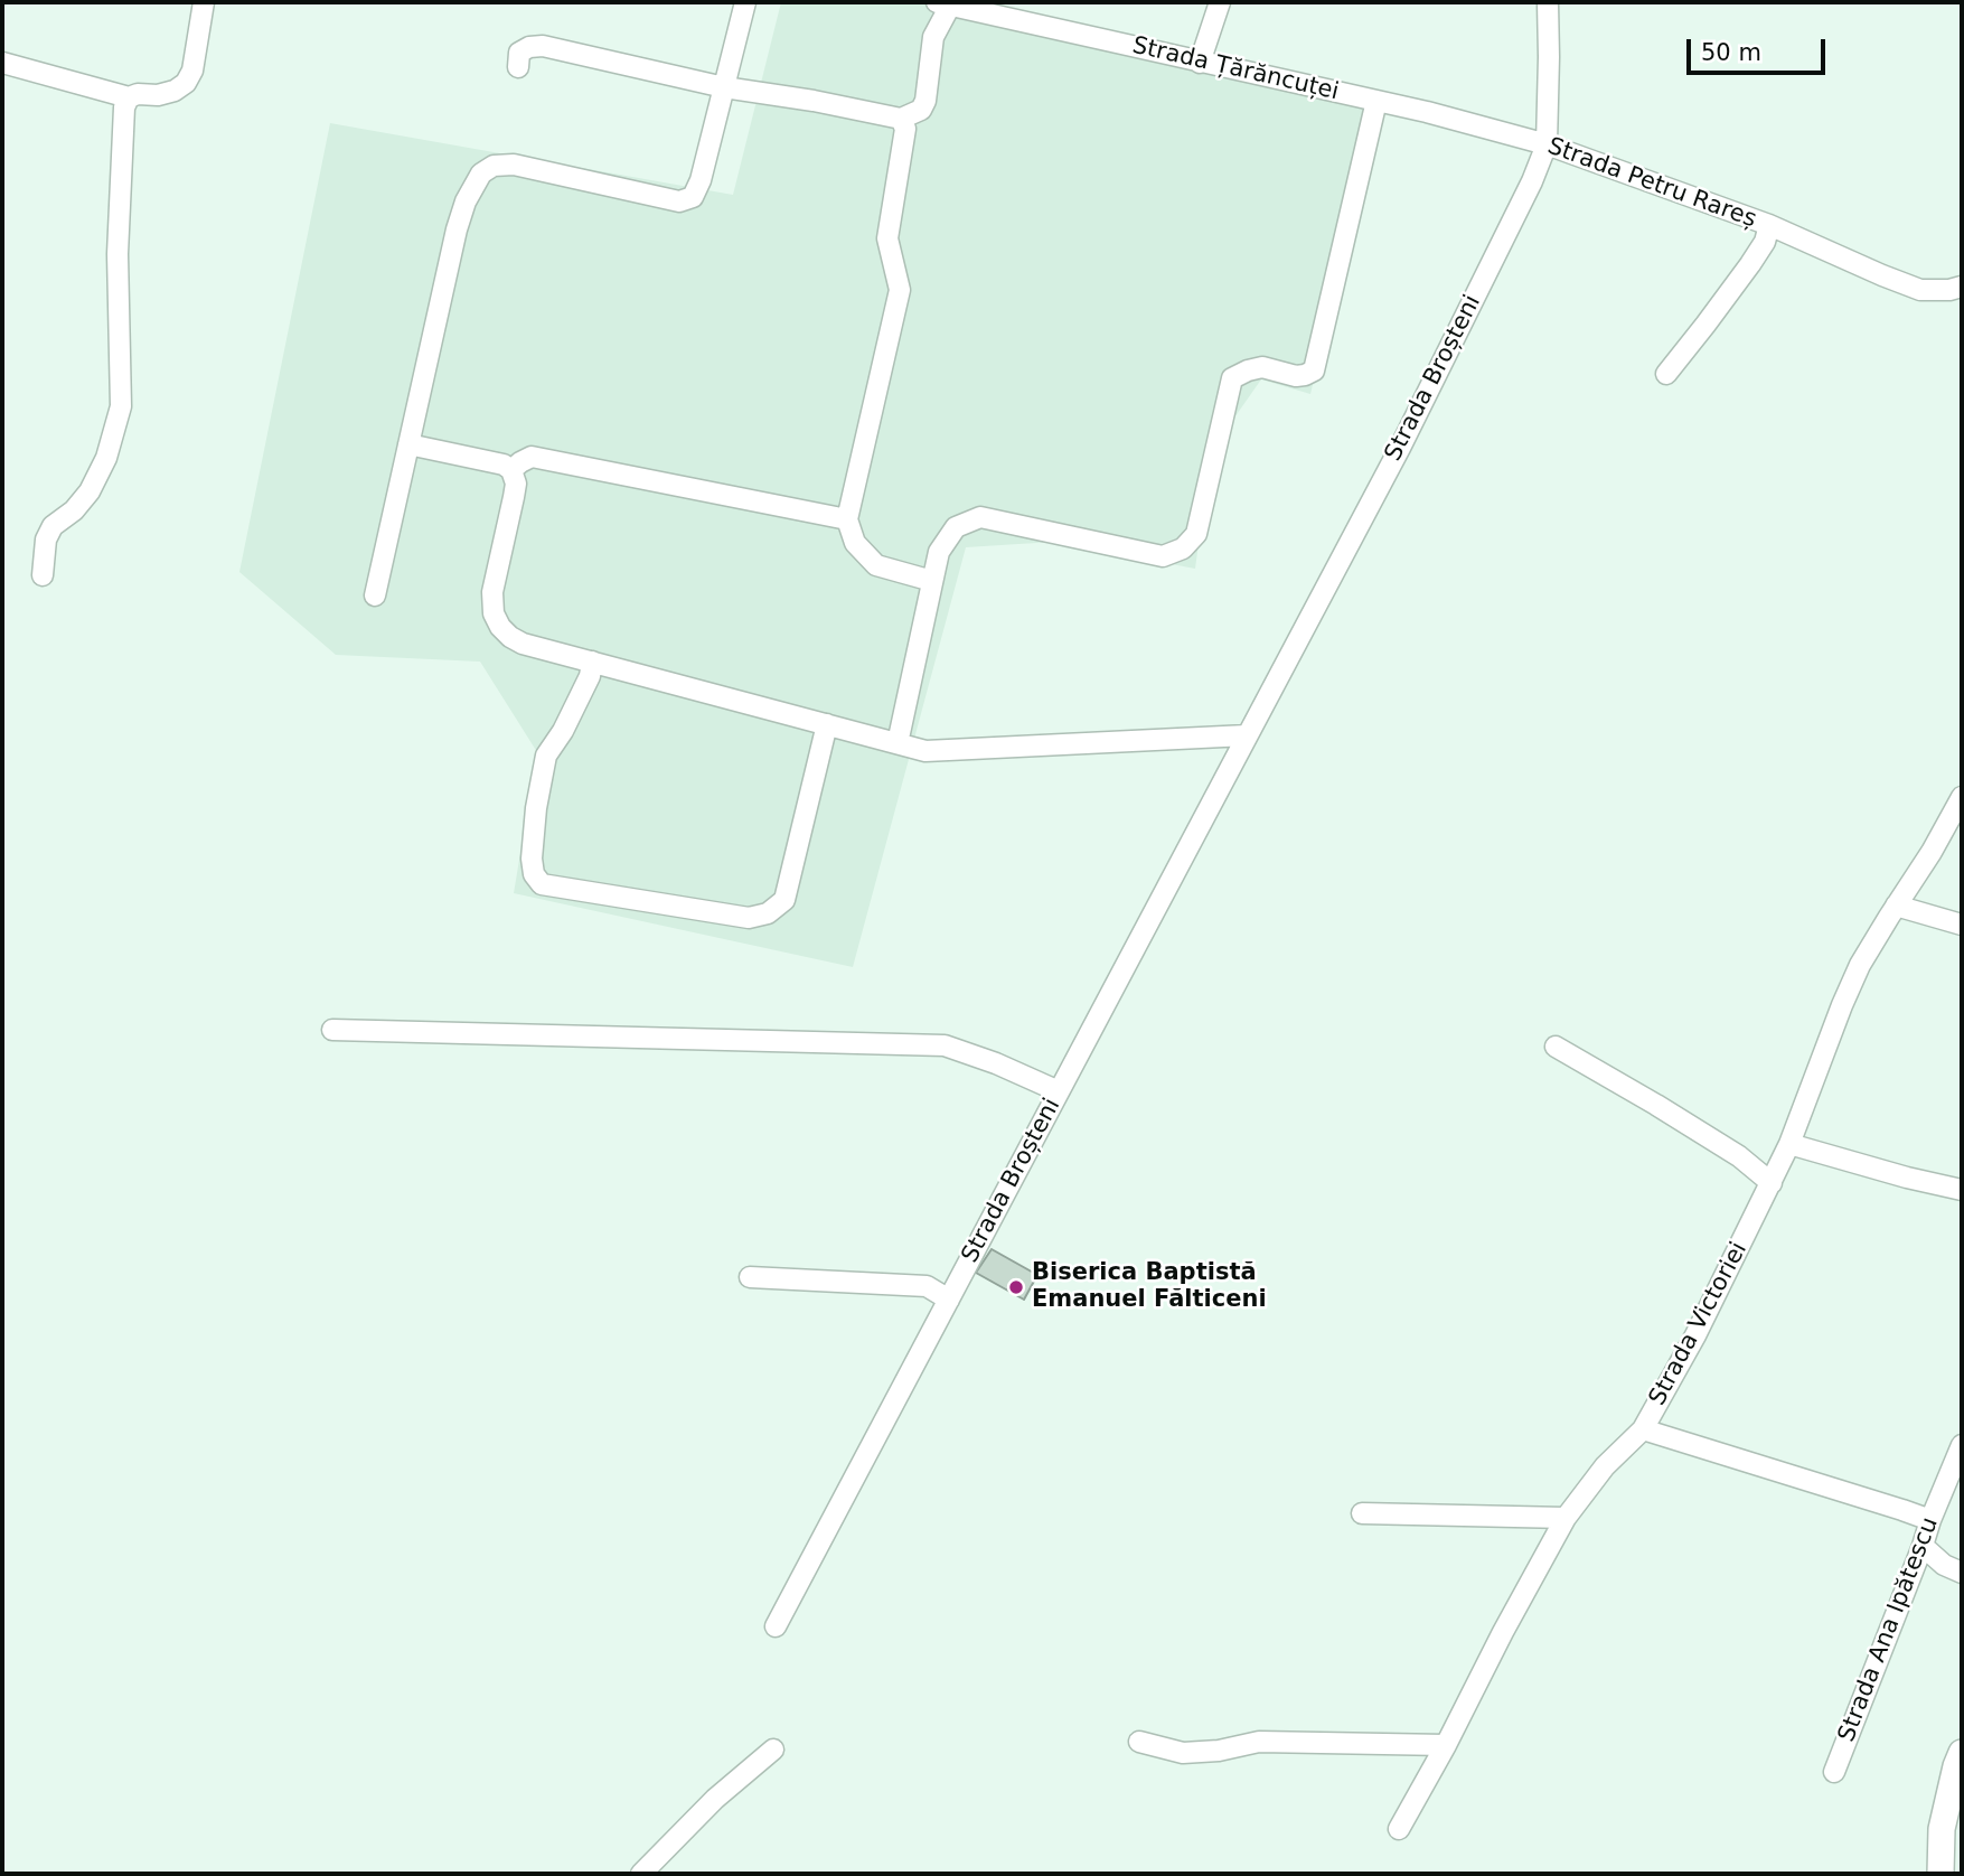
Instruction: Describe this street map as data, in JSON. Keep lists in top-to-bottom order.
{
  "streets": {
    "street": [
      "Strada Țărăncuței",
      "Strada Petru Rareș",
      "Strada Broșteni",
      "Strada Victoriei",
      "Strada Ana Ipătescu"
    ]
  },
  "crossings": [
    ["Strada Țărăncuței", "Strada Petru Rareș"],
    ["Strada Țărăncuței", "Strada Broșteni"],
    ["Strada Petru Rareș", "Strada Broșteni"]
  ],
  "places": ["Biserica Baptistă Emanuel Fălticeni"],
  "scale_bar": "50 m"
}
